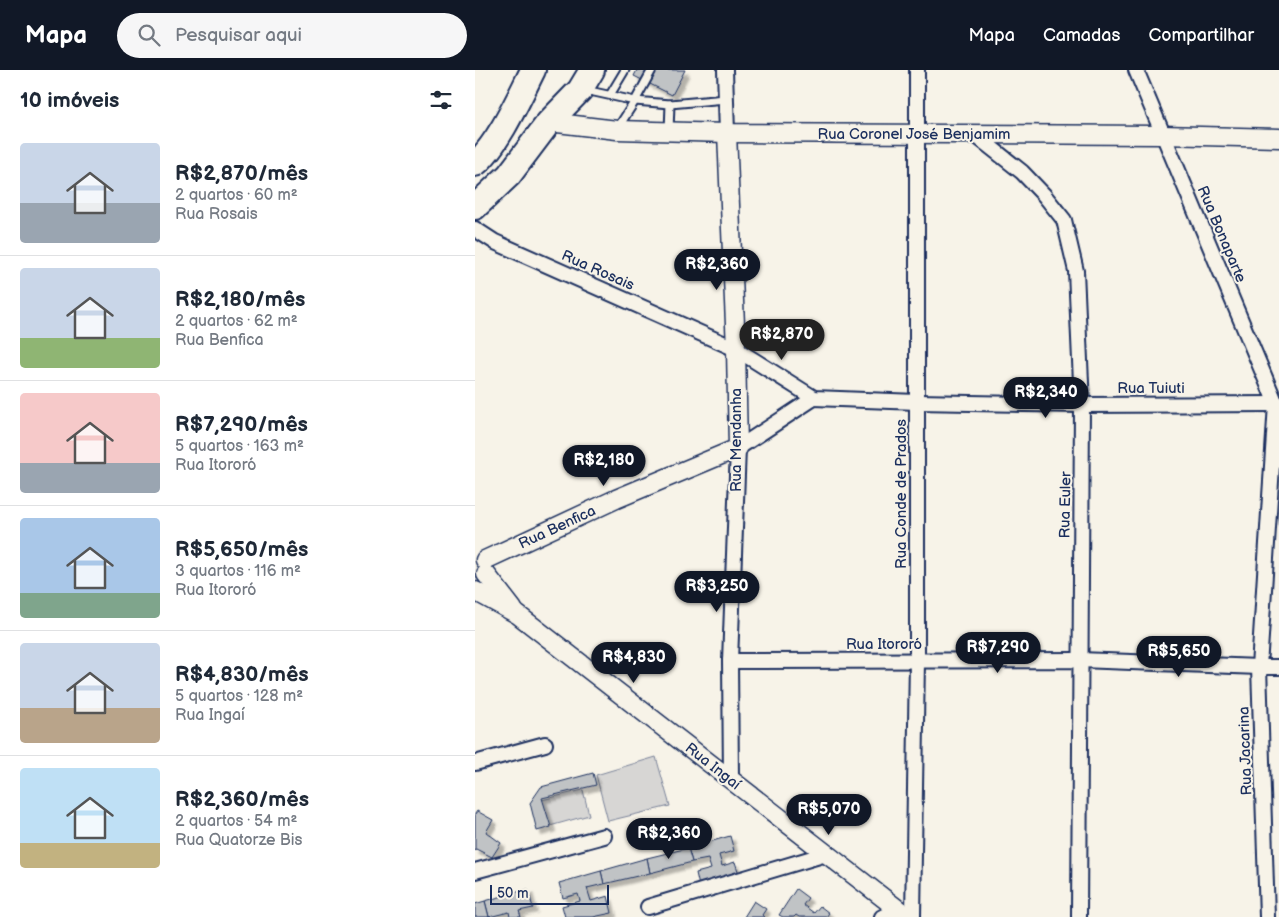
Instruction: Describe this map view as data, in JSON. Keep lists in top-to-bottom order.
{
  "streets": {
    "street": [
      "Rua Coronel José Benjamim",
      "Rua Bonaparte",
      "Rua Rosais",
      "Rua Tuiuti",
      "Rua Mendanha",
      "Rua Conde de Prados",
      "Rua Euler",
      "Rua Benfica",
      "Rua Itororó",
      "Rua Jacarina",
      "Rua Ingaí"
    ]
  },
  "crossings": [
    ["Rua Coronel José Benjamim", "Rua Bonaparte"],
    ["Rua Coronel José Benjamim", "Rua Mendanha"],
    ["Rua Coronel José Benjamim", "Rua Conde de Prados"],
    ["Rua Coronel José Benjamim", "Rua Euler"],
    ["Rua Bonaparte", "Rua Tuiuti"],
    ["Rua Bonaparte", "Rua Jacarina"],
    ["Rua Rosais", "Rua Tuiuti"],
    ["Rua Rosais", "Rua Mendanha"],
    ["Rua Rosais", "Rua Benfica"],
    ["Rua Tuiuti", "Rua Conde de Prados"],
    ["Rua Tuiuti", "Rua Euler"],
    ["Rua Tuiuti", "Rua Benfica"],
    ["Rua Tuiuti", "Rua Jacarina"],
    ["Rua Mendanha", "Rua Benfica"],
    ["Rua Mendanha", "Rua Itororó"],
    ["Rua Mendanha", "Rua Ingaí"],
    ["Rua Conde de Prados", "Rua Itororó"],
    ["Rua Conde de Prados", "Rua Ingaí"],
    ["Rua Euler", "Rua Itororó"],
    ["Rua Benfica", "Rua Ingaí"],
    ["Rua Itororó", "Rua Jacarina"]
  ],
  "scale_bar": "50 m",
  "page": {
    "header": "Mapa",
    "search": "Pesquisar aqui",
    "nav": ["Mapa", "Camadas", "Compartilhar"],
    "heading": "10 imóveis",
    "list": [
      {
        "name": "R$2,870/mês",
        "note": "2 quartos · 60 m² · Rua Rosais"
      },
      {
        "name": "R$2,180/mês",
        "note": "2 quartos · 62 m² · Rua Benfica"
      },
      {
        "name": "R$7,290/mês",
        "note": "5 quartos · 163 m² · Rua Itororó"
      },
      {
        "name": "R$5,650/mês",
        "note": "3 quartos · 116 m² · Rua Itororó"
      },
      {
        "name": "R$4,830/mês",
        "note": "5 quartos · 128 m² · Rua Ingaí"
      },
      {
        "name": "R$2,360/mês",
        "note": "2 quartos · 54 m² · Rua Quatorze Bis"
      }
    ],
    "price": [
      "R$2,360",
      "R$2,870",
      "R$2,340",
      "R$2,180",
      "R$3,250",
      "R$7,290",
      "R$5,650",
      "R$4,830",
      "R$5,070",
      "R$2,360"
    ],
    "scale": "50 m"
  }
}
